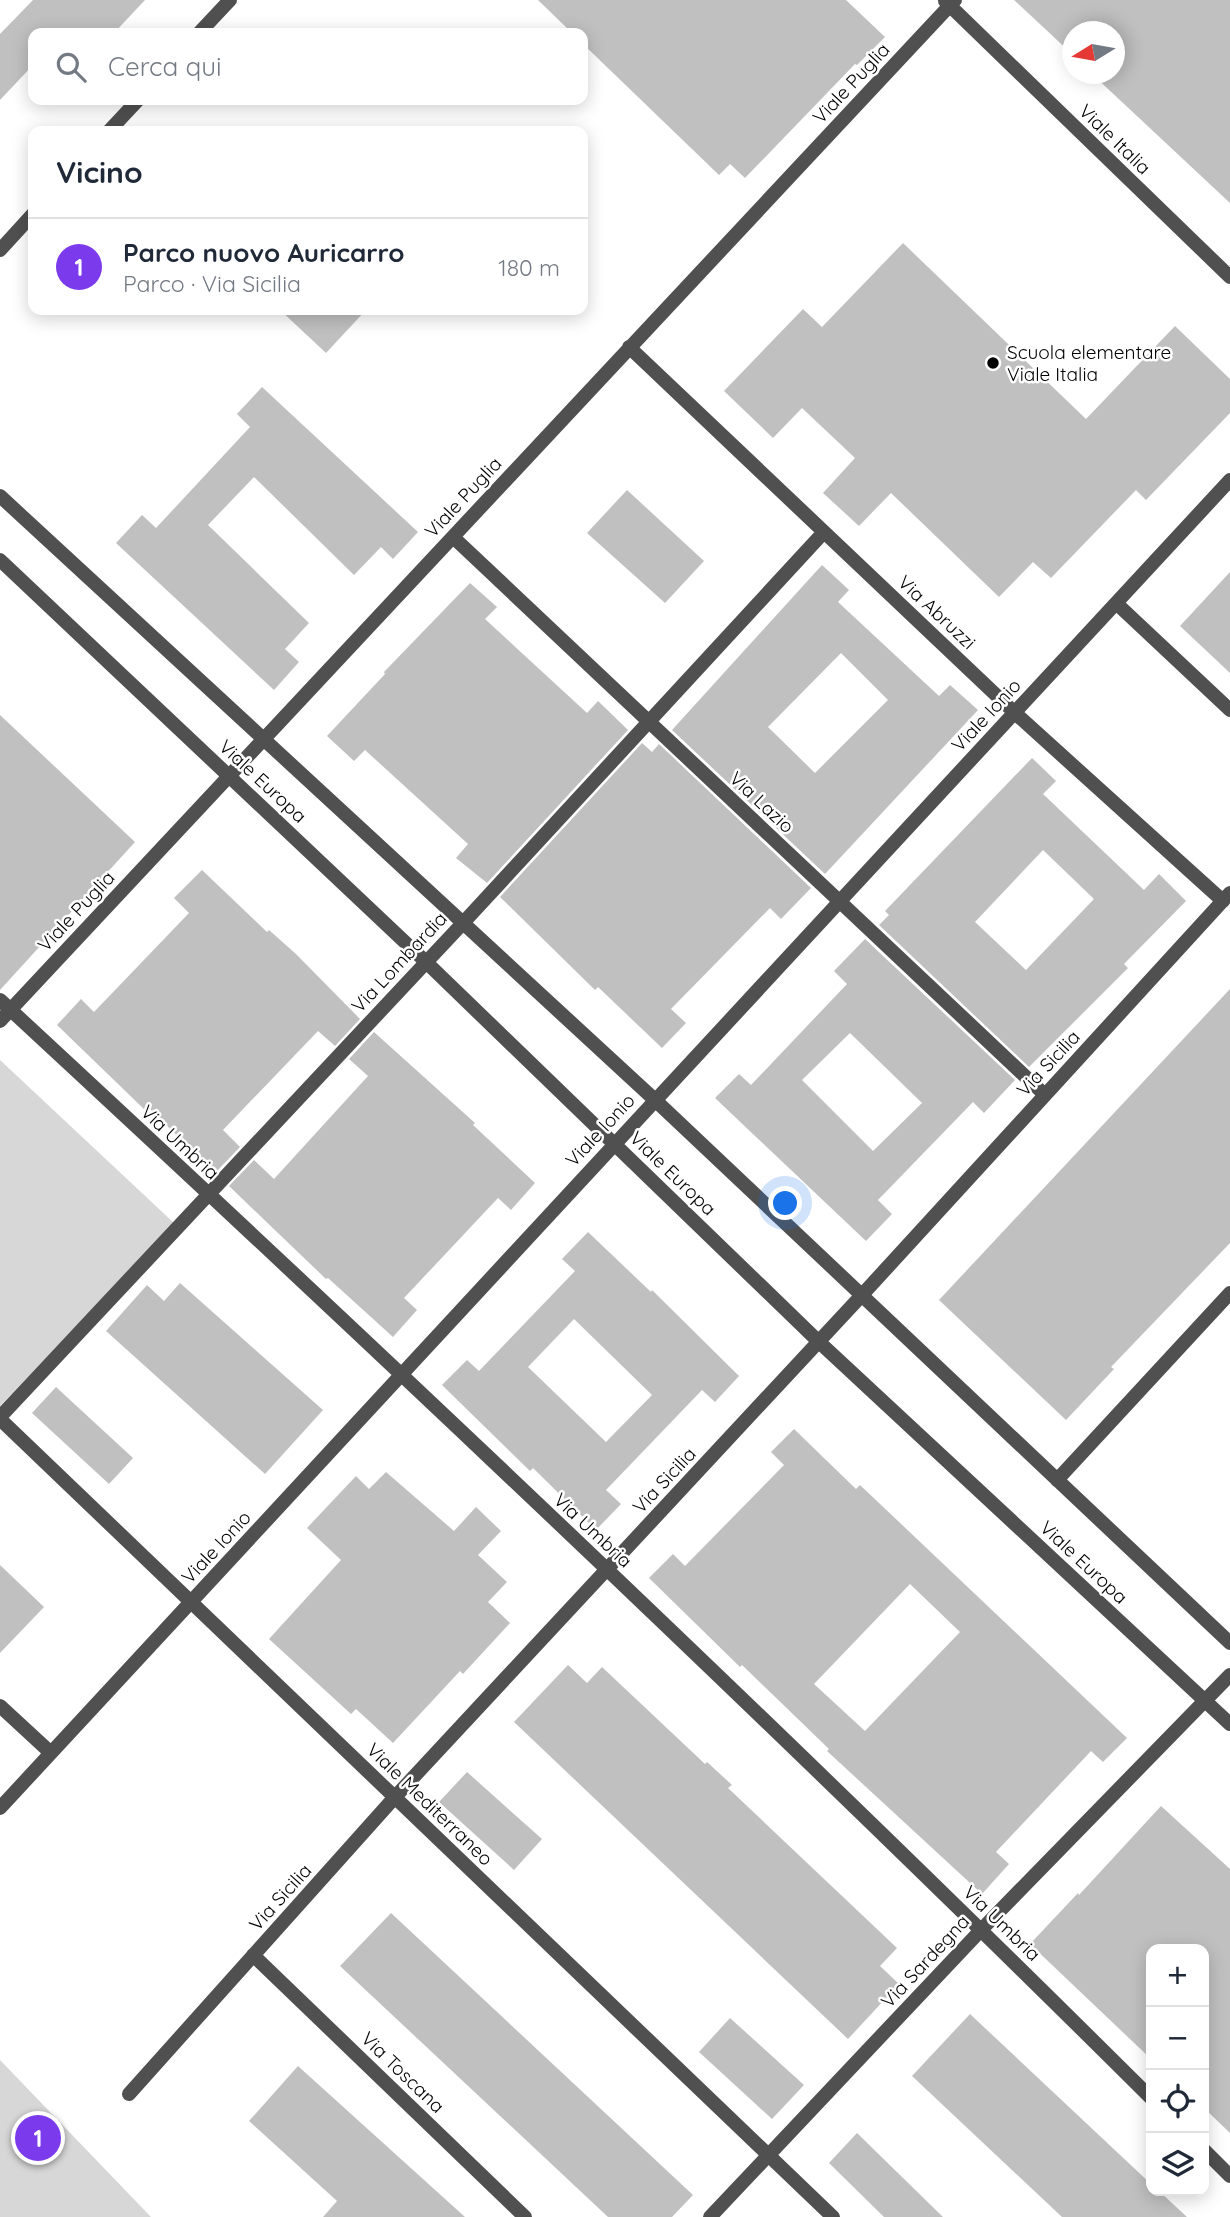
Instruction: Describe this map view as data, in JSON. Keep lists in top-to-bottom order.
{
  "streets": {
    "street": [
      "Viale Puglia",
      "Viale Italia",
      "Via Abruzzi",
      "Viale Ionio",
      "Viale Europa",
      "Via Lazio",
      "Via Lombardia",
      "Via Sicilia",
      "Via Umbria",
      "Viale Mediterraneo",
      "Via Sardegna",
      "Via Toscana"
    ]
  },
  "crossings": [
    ["Viale Puglia", "Viale Italia"],
    ["Viale Puglia", "Via Abruzzi"],
    ["Viale Puglia", "Viale Europa"],
    ["Viale Puglia", "Via Lazio"],
    ["Viale Puglia", "Via Umbria"],
    ["Via Abruzzi", "Viale Ionio"],
    ["Via Abruzzi", "Via Lombardia"],
    ["Via Abruzzi", "Via Sicilia"],
    ["Viale Ionio", "Viale Europa"],
    ["Viale Ionio", "Via Lazio"],
    ["Viale Ionio", "Via Umbria"],
    ["Viale Ionio", "Viale Mediterraneo"],
    ["Viale Europa", "Via Lombardia"],
    ["Viale Europa", "Via Sicilia"],
    ["Viale Europa", "Via Sardegna"],
    ["Via Lazio", "Via Lombardia"],
    ["Via Lazio", "Via Sicilia"],
    ["Via Lombardia", "Via Umbria"],
    ["Via Lombardia", "Viale Mediterraneo"],
    ["Via Sicilia", "Via Umbria"],
    ["Via Sicilia", "Viale Mediterraneo"],
    ["Via Sicilia", "Via Toscana"],
    ["Via Umbria", "Via Sardegna"],
    ["Viale Mediterraneo", "Via Sardegna"]
  ],
  "places": ["Scuola elementare Viale Italia"],
  "north": "left",
  "page": {
    "search": "Cerca qui",
    "heading": "Vicino",
    "list": [
      {
        "mark": "1",
        "name": "Parco nuovo Auricarro",
        "note": "Parco · Via Sicilia",
        "value": "180 m"
      }
    ],
    "map_buttons": ["+", "−"],
    "pins": "1"
  }
}
